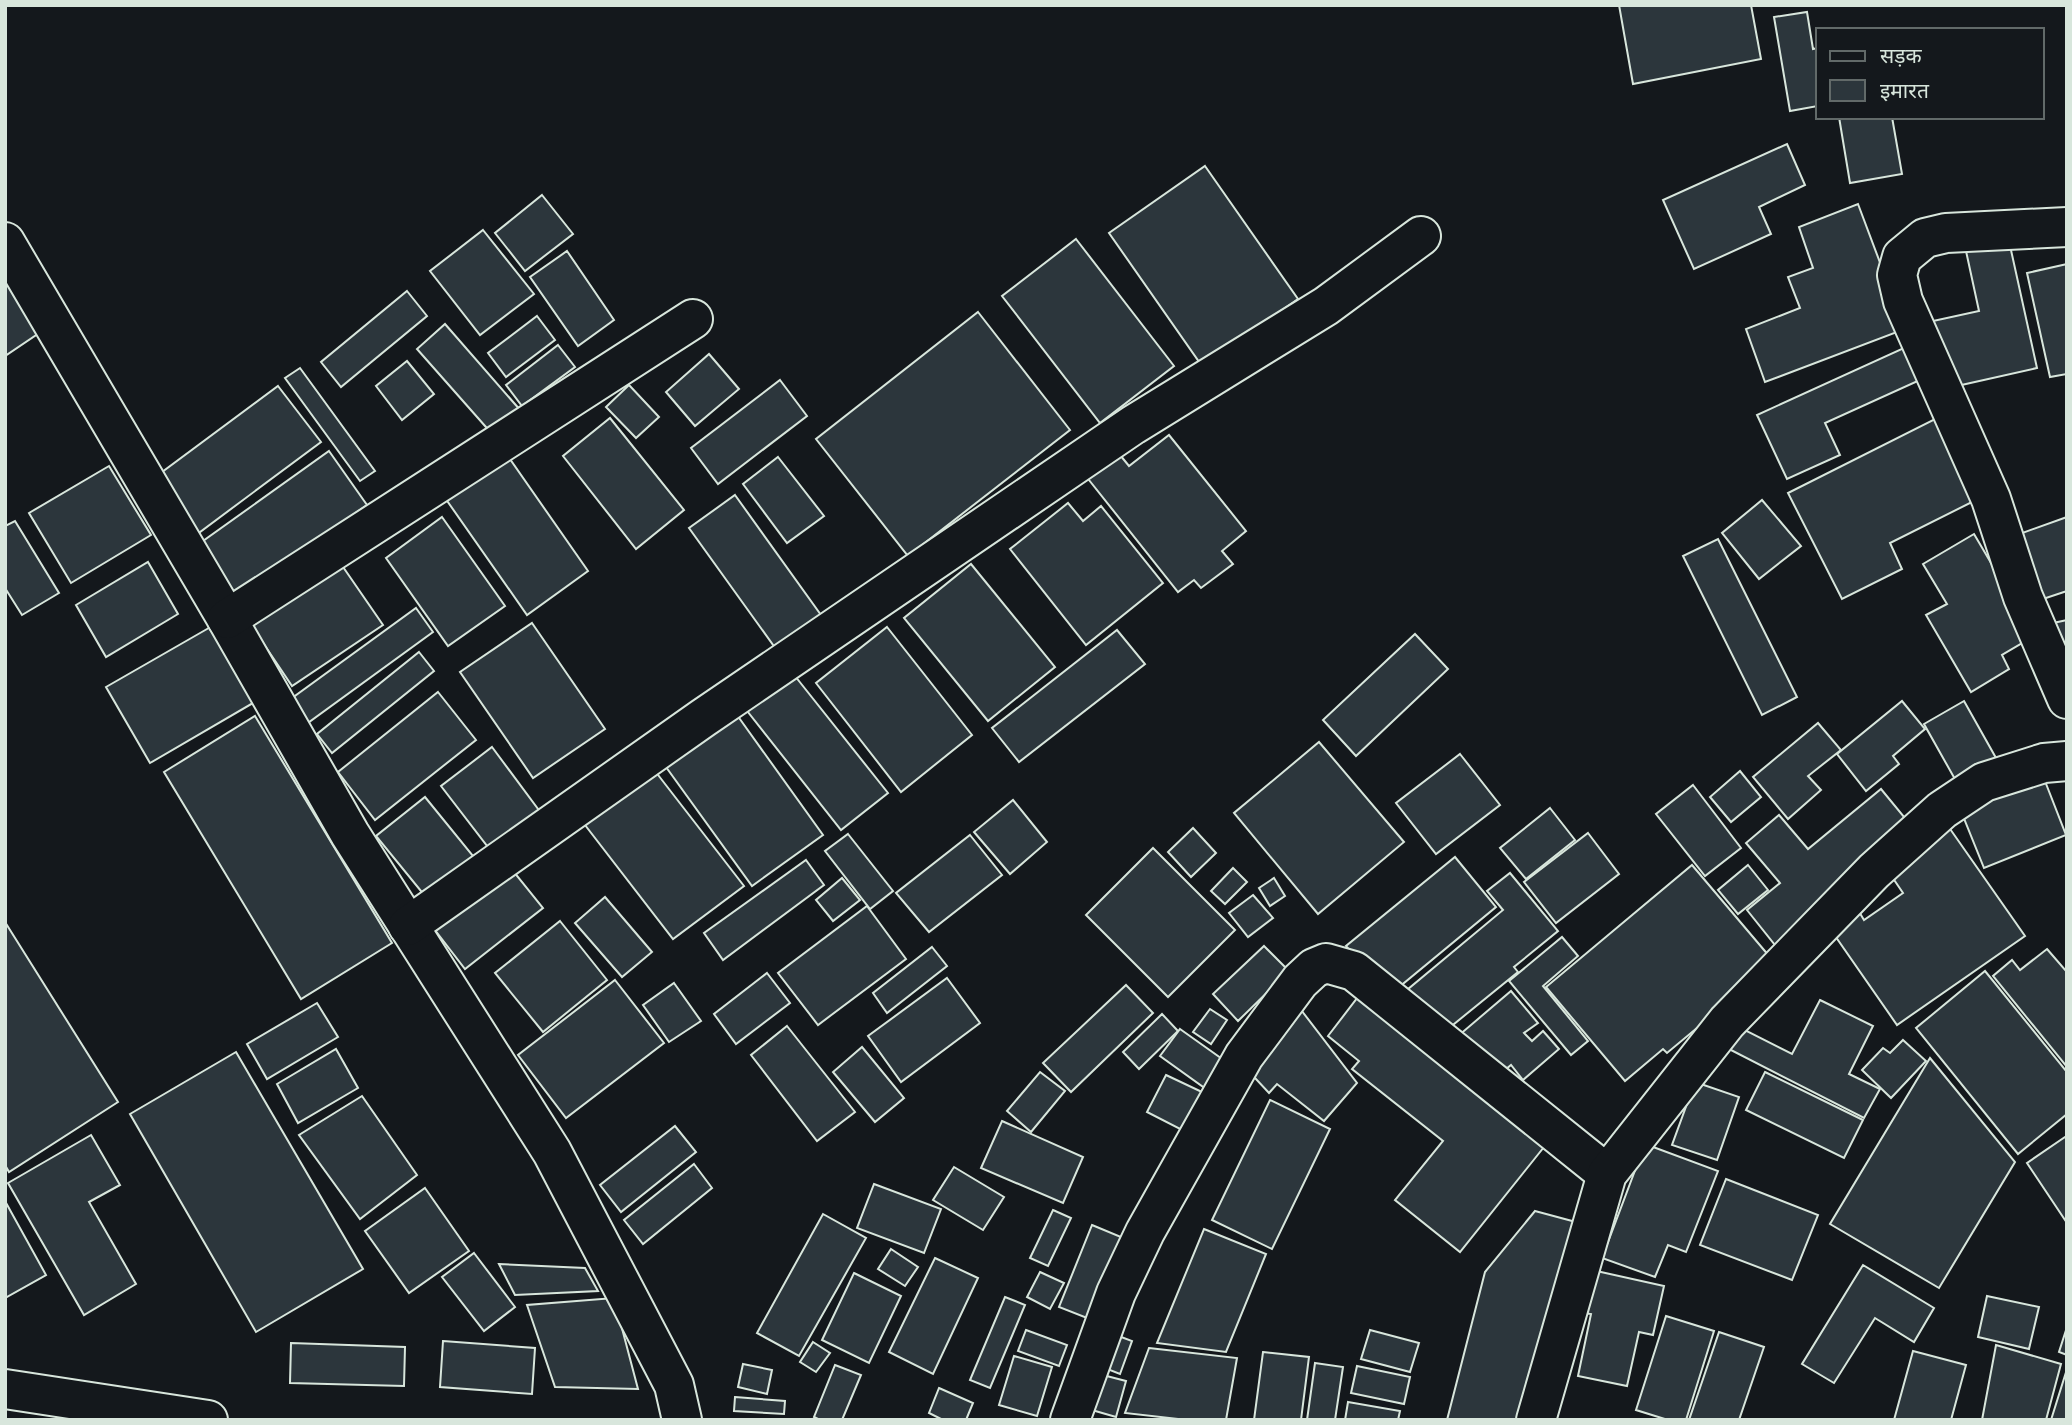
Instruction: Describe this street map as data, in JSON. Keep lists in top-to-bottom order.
{
  "legend": ["सड़क", "इमारत"]
}
